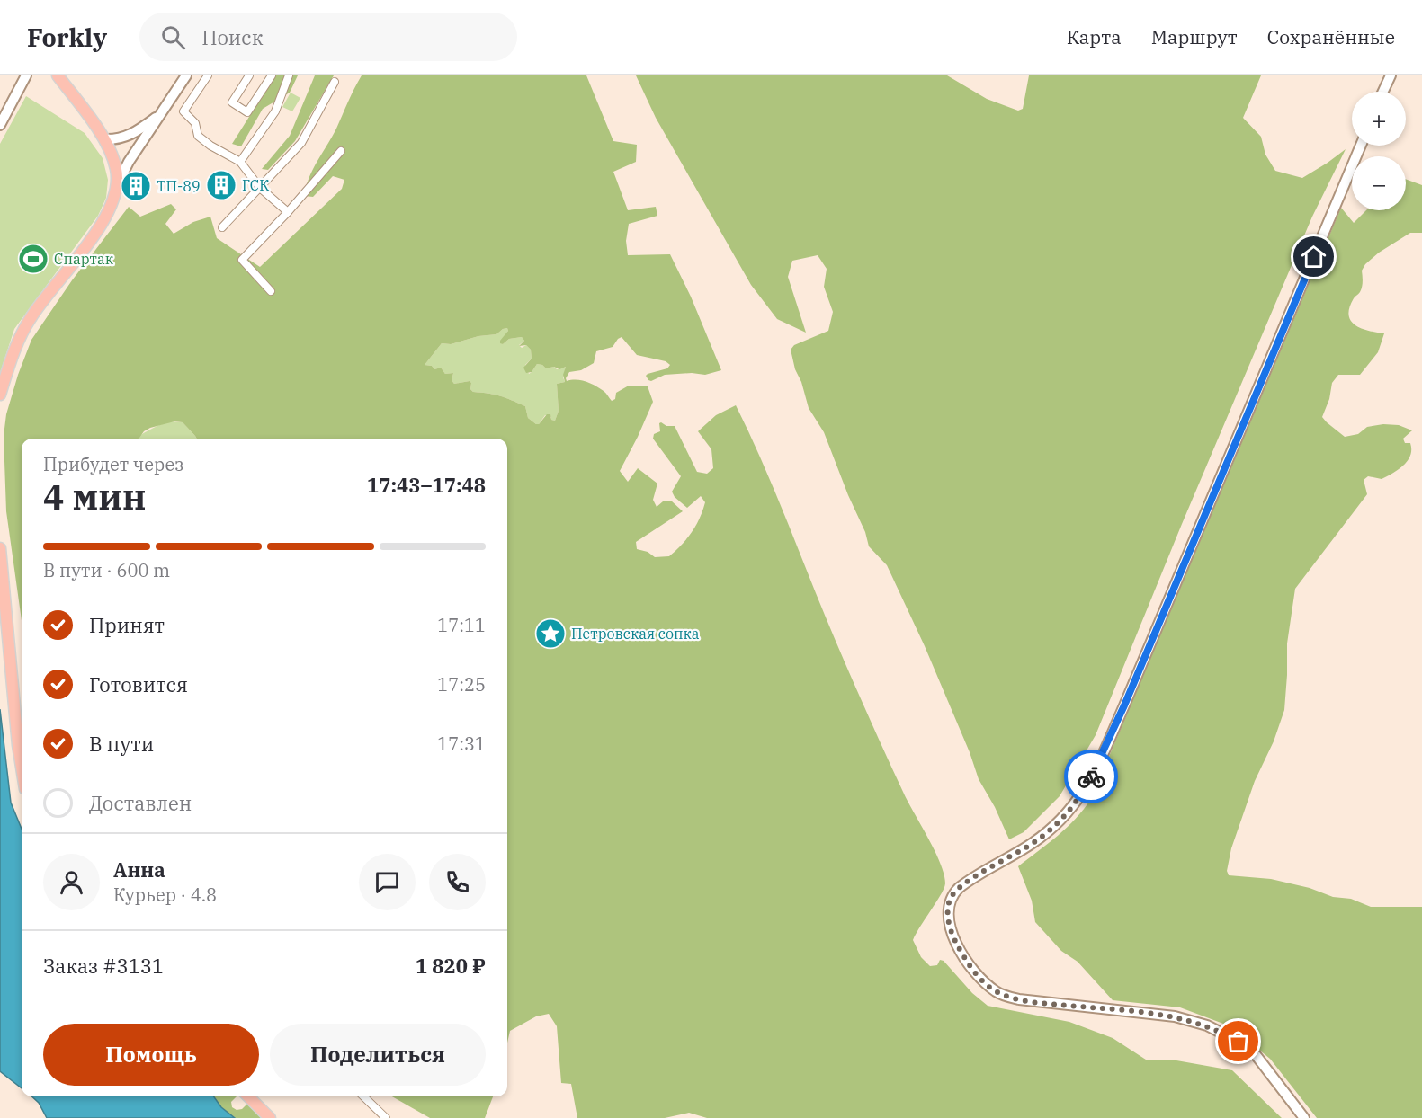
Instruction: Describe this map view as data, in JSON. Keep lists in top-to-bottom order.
{
  "places": {
    "building": ["ГСК", "ТП-89"],
    "sports": ["Спартак"],
    "place": ["Петровская сопка"]
  },
  "page": {
    "header": "Forkly",
    "search": "Поиск",
    "nav": ["Карта", "Маршрут", "Сохранённые"],
    "map_buttons": ["+", "−"],
    "heading": ["4 мин", "Прибудет через", "17:43–17:48"],
    "panel": [
      "Анна",
      "Курьер · 4.8",
      "Заказ #3131",
      "1 820 ₽"
    ],
    "bar": "В пути · 600 m",
    "list": [
      ["Принят", "17:11"],
      ["Готовится", "17:25"],
      ["В пути", "17:31"],
      "Доставлен"
    ],
    "buttons": ["Помощь", "Поделиться"]
  }
}
